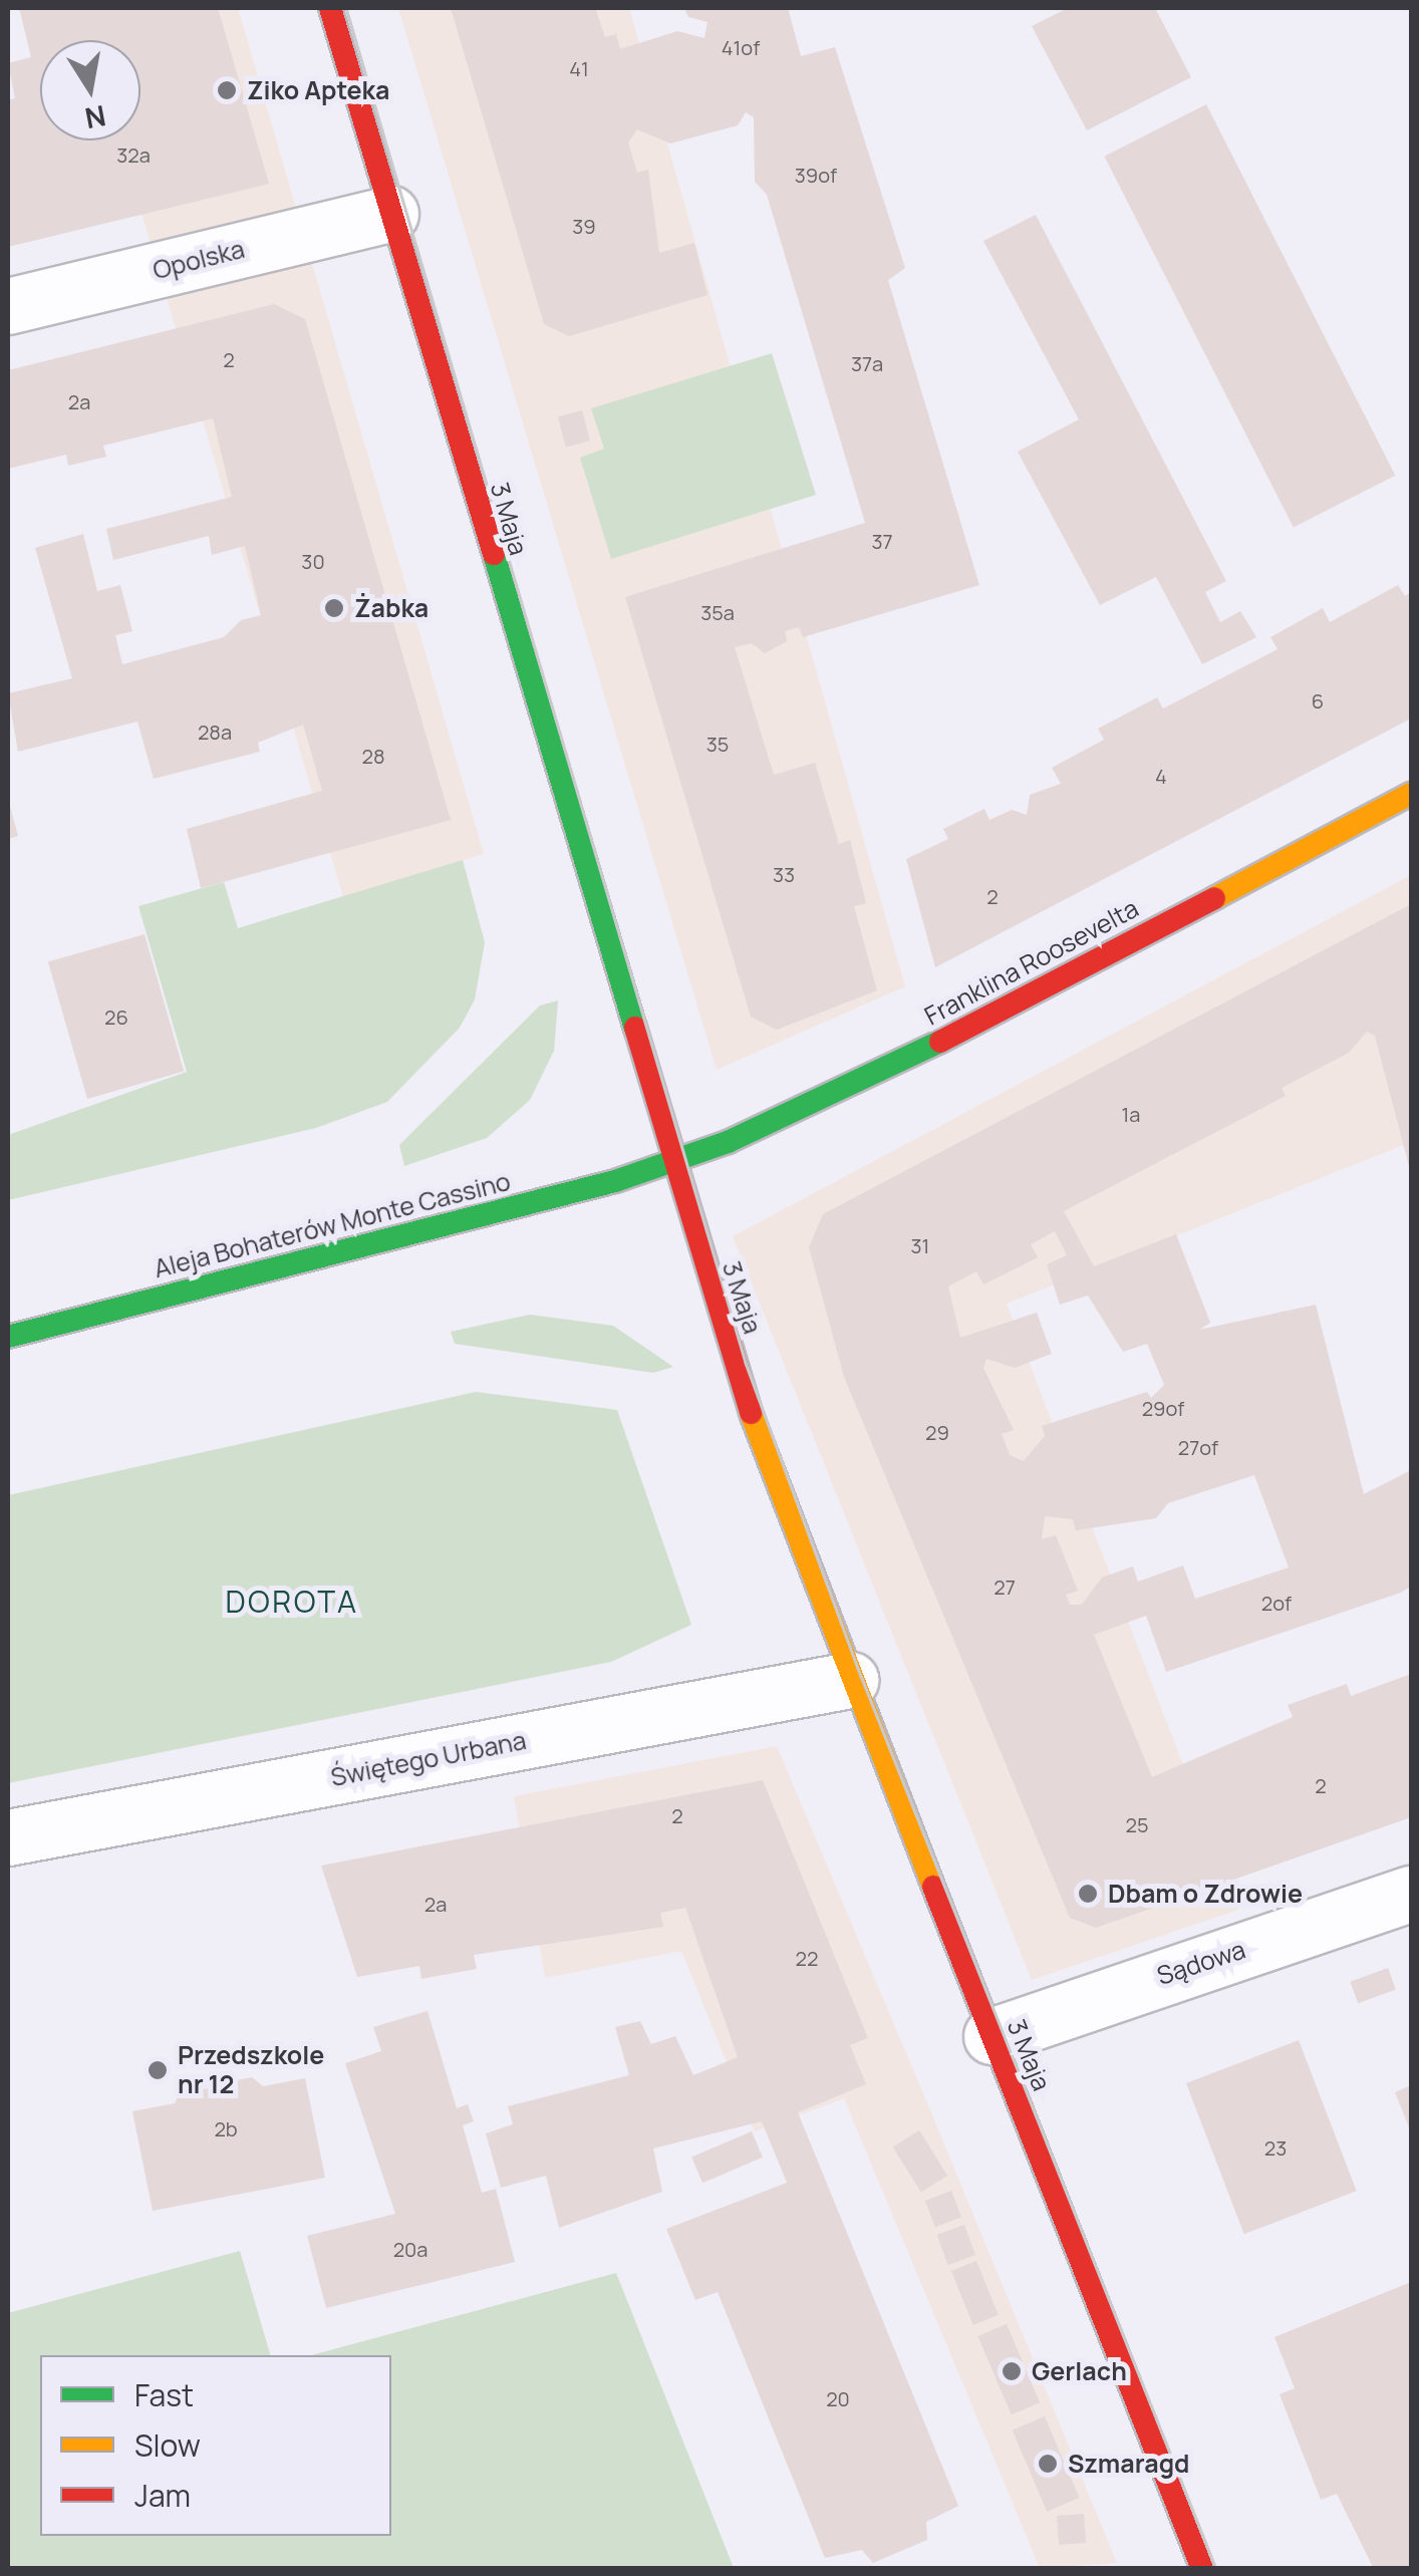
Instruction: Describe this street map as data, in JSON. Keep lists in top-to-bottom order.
{
  "streets": {
    "street": [
      "Opolska",
      "3 Maja",
      "Franklina Roosevelta",
      "Aleja Bohaterów Monte Cassino",
      "Świętego Urbana",
      "Sądowa"
    ]
  },
  "crossings": [
    ["Opolska", "3 Maja"],
    ["3 Maja", "Franklina Roosevelta"],
    ["3 Maja", "Aleja Bohaterów Monte Cassino"],
    ["3 Maja", "Świętego Urbana"],
    ["3 Maja", "Sądowa"],
    ["Franklina Roosevelta", "Aleja Bohaterów Monte Cassino"]
  ],
  "districts": ["DOROTA"],
  "places": [
    "Ziko Apteka",
    "Żabka",
    "Dbam o Zdrowie",
    "Przedszkole nr 12",
    "Gerlach",
    "Szmaragd"
  ],
  "house_numbers": [
    "41of",
    "41",
    "32a",
    "39of",
    "39",
    "2",
    "37a",
    "2a",
    "37",
    "30",
    "35a",
    "6",
    "28a",
    "35",
    "28",
    "4",
    "33",
    "2",
    "26",
    "1a",
    "31",
    "29of",
    "29",
    "27of",
    "27",
    "2of",
    "2",
    "2",
    "25",
    "2a",
    "22",
    "2b",
    "23",
    "20a",
    "20"
  ],
  "legend": ["Fast", "Slow", "Jam"],
  "north": "bottom"
}
